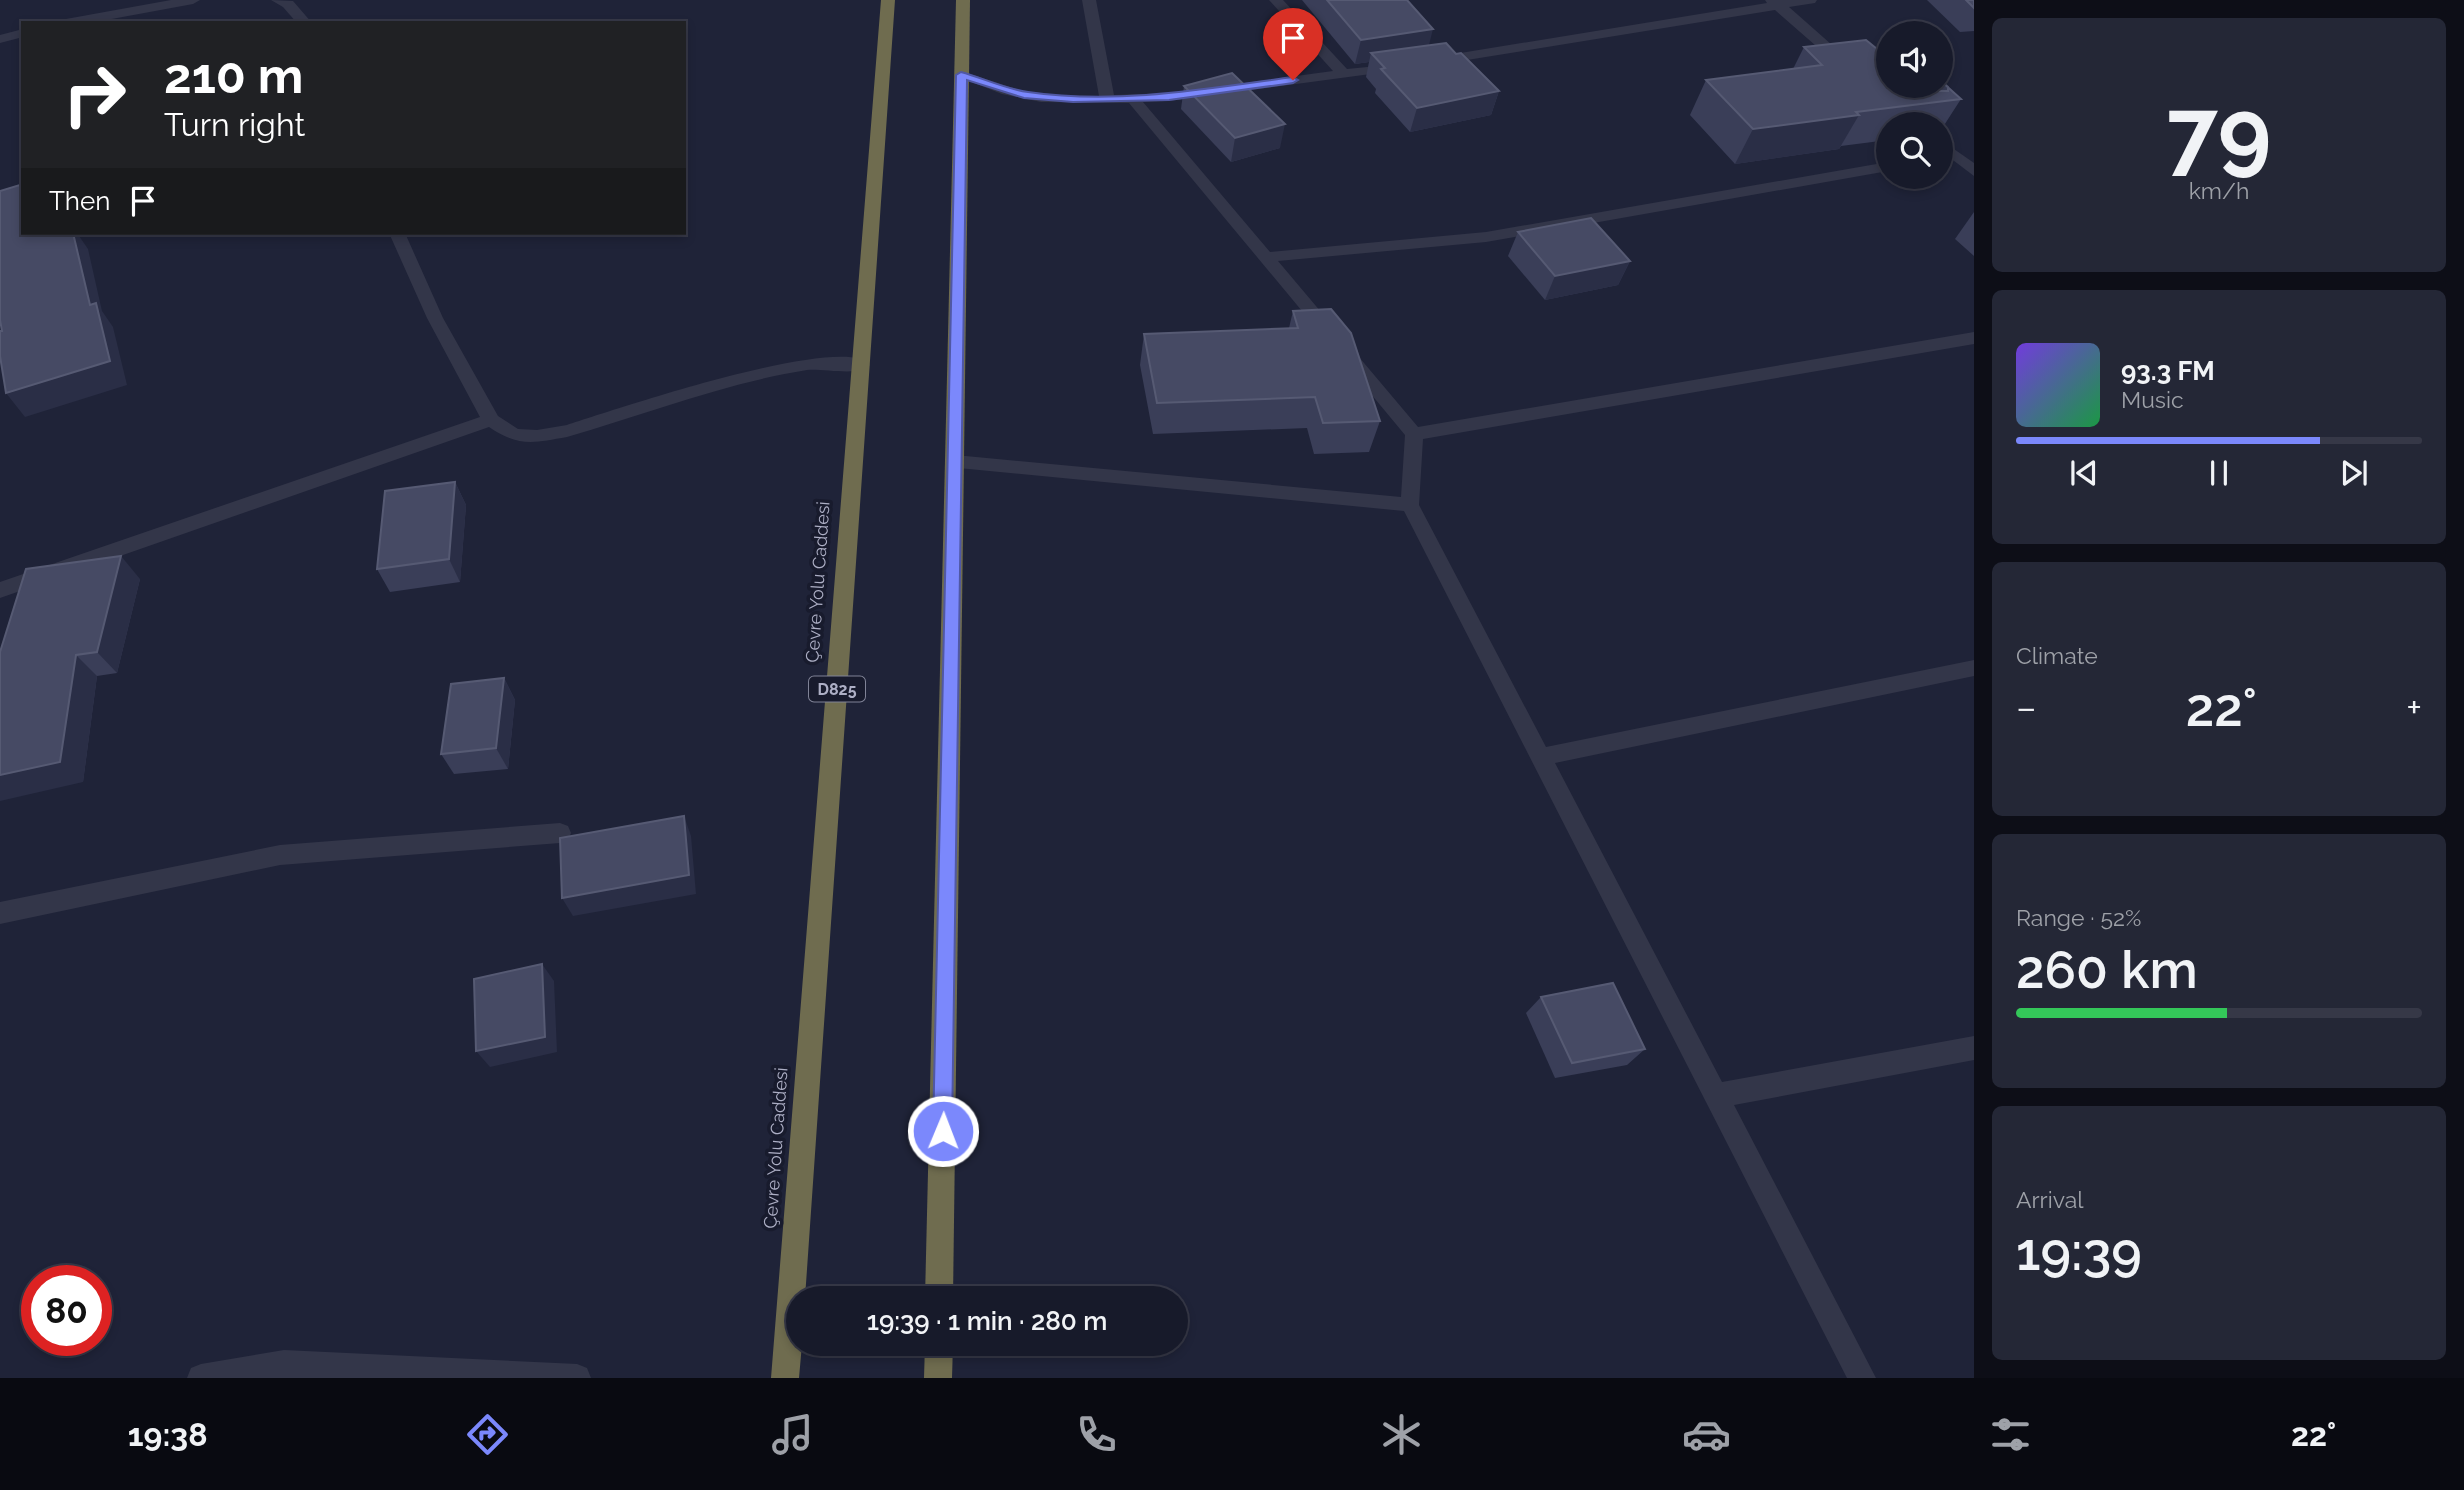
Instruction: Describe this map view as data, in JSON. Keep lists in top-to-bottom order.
{
  "streets": {
    "highway": ["Çevre Yolu Caddesi", "D825"]
  },
  "page": {
    "tile": [
      ["79", "km/h"],
      "Climate",
      ["Range · 52%", "260 km"],
      ["Arrival", "19:39"]
    ],
    "turn": ["210 m", "Turn right"],
    "then": "Then",
    "song": ["93.3 FM", "Music"],
    "heat": ["−", "22°", "+"],
    "limit": "80",
    "trip": "19:39 · 1 min · 280 m",
    "tabs": ["19:38", "22°"]
  }
}
